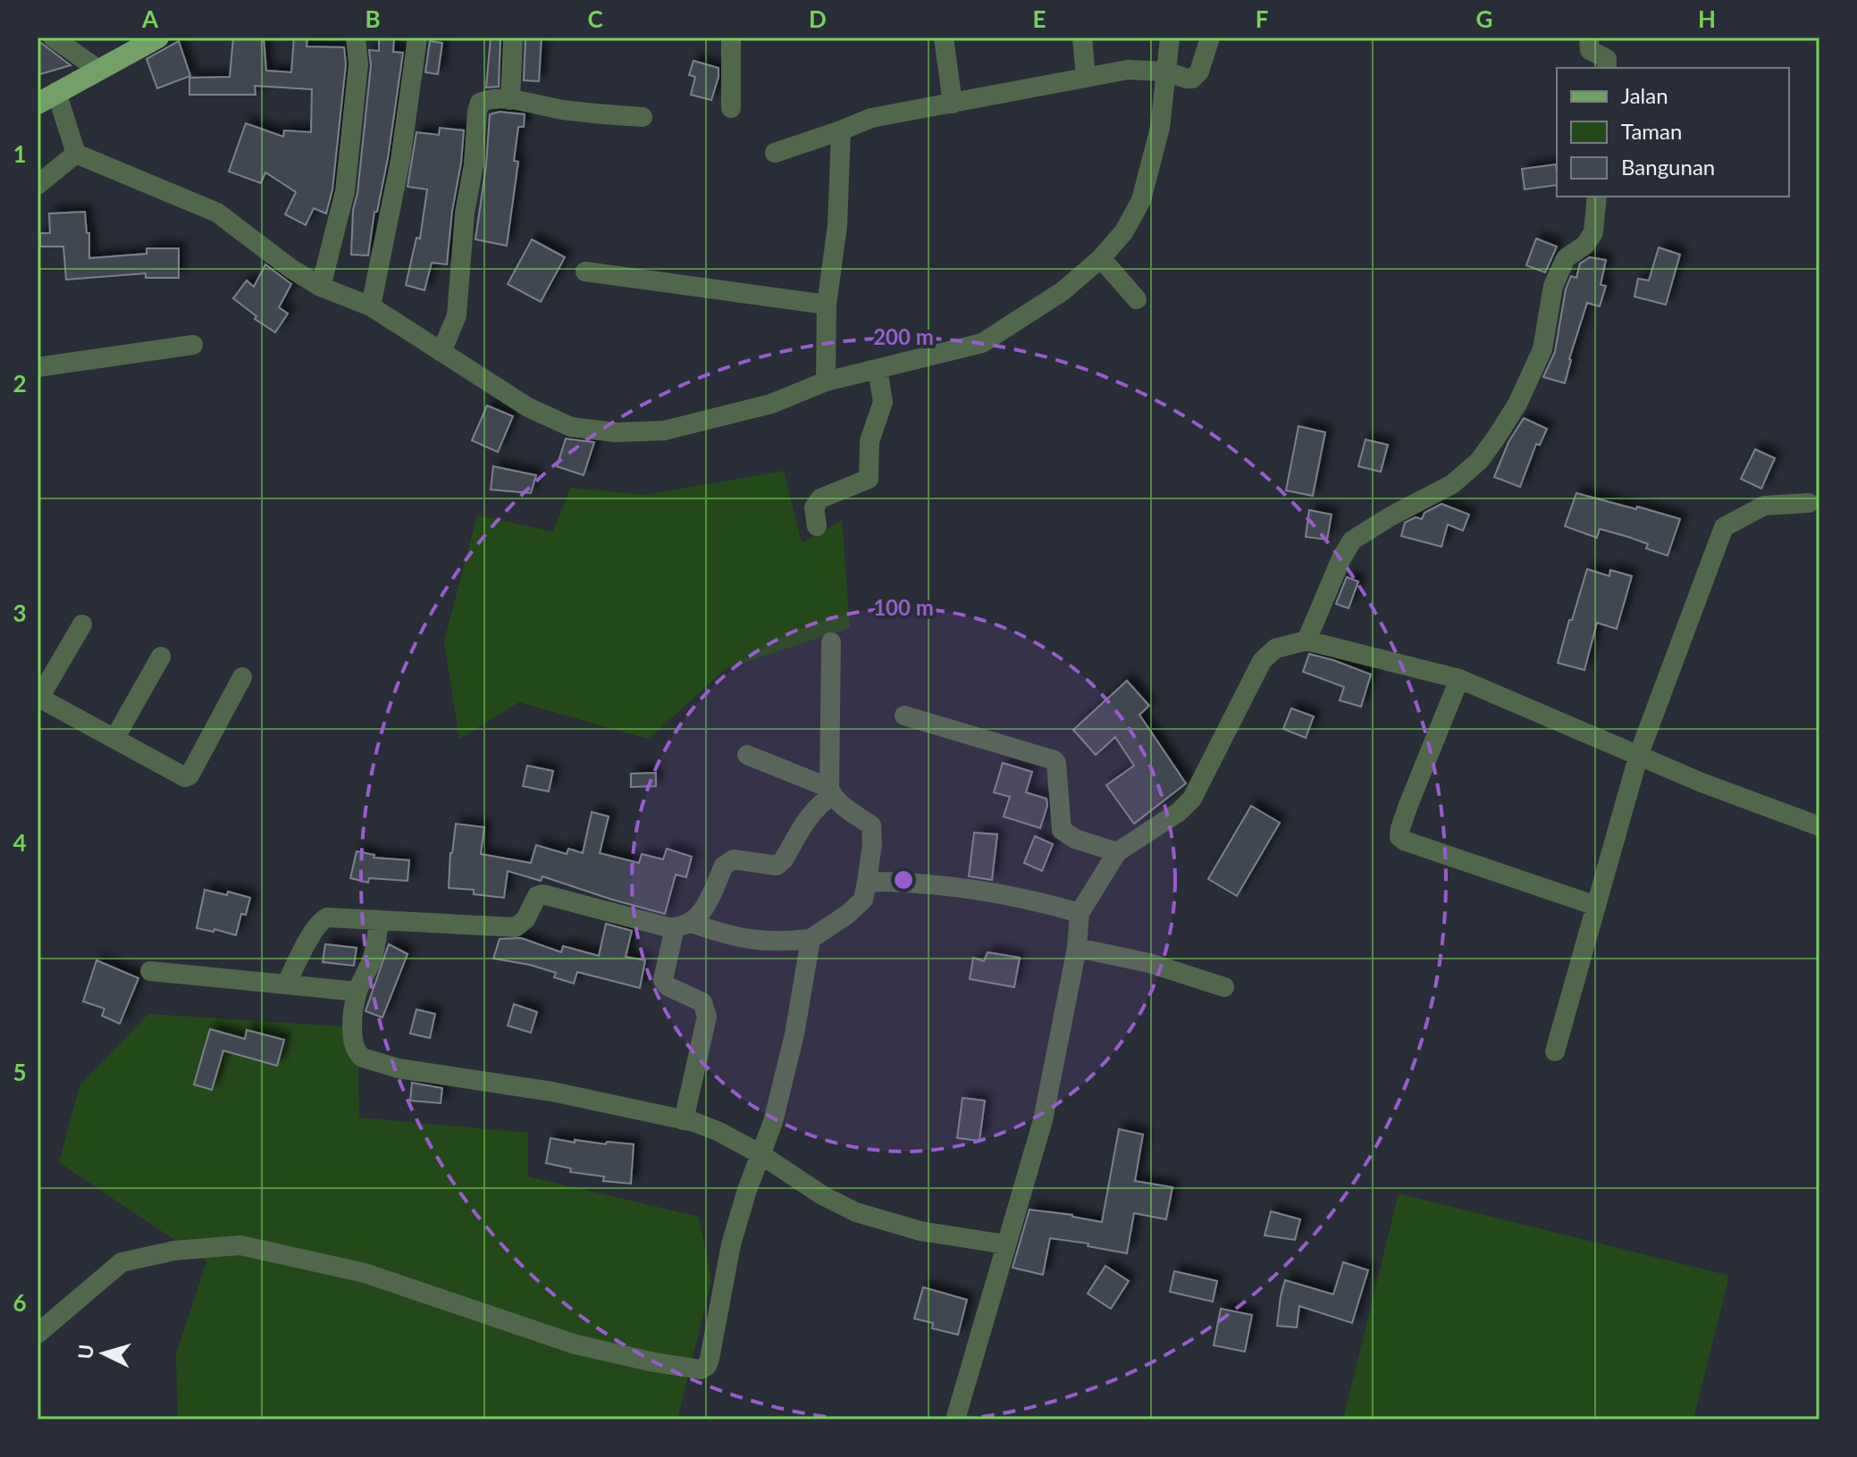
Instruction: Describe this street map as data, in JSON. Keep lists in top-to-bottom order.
{
  "legend": ["Jalan", "Taman", "Bangunan"],
  "north": "left",
  "grid": {
    "columns": [
      "A",
      "B",
      "C",
      "D",
      "E",
      "F",
      "G",
      "H"
    ],
    "rows": [
      "1",
      "2",
      "3",
      "4",
      "5",
      "6"
    ]
  },
  "rings": ["200 m", "100 m"]
}
